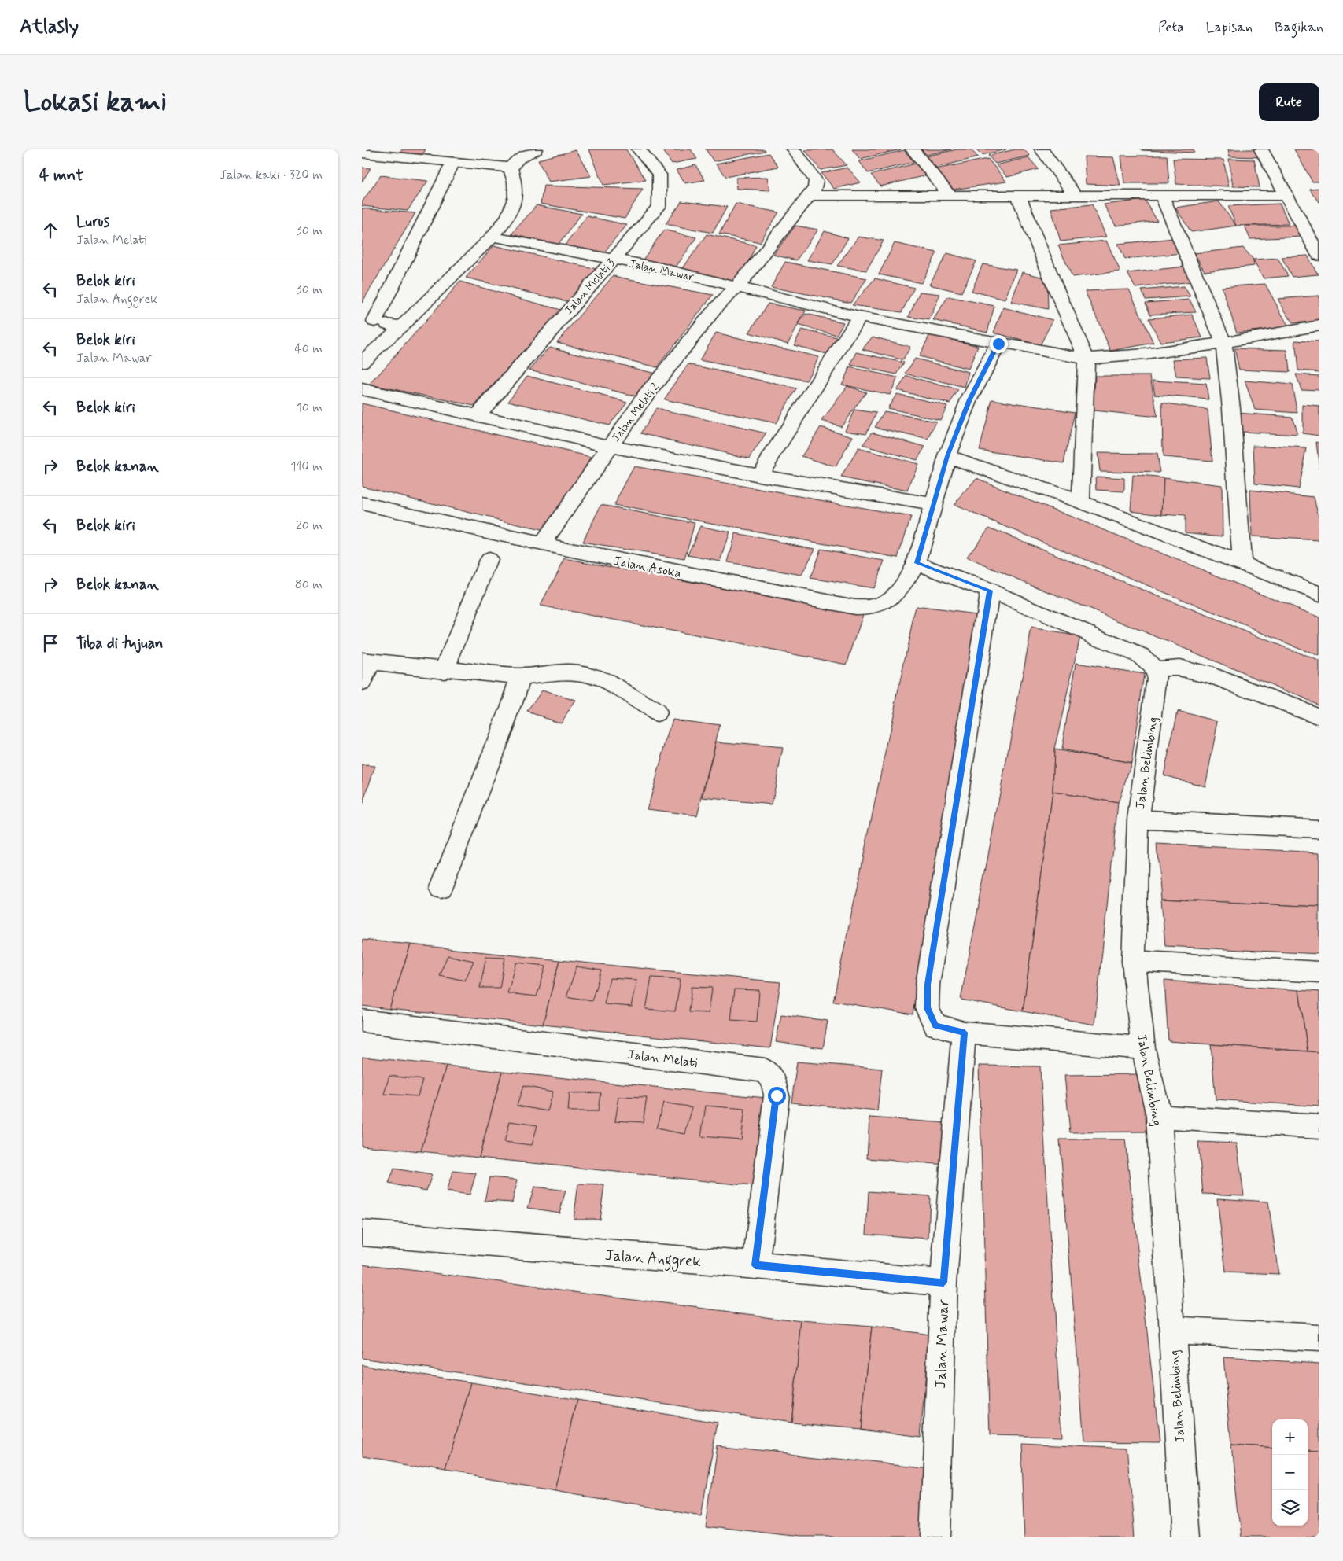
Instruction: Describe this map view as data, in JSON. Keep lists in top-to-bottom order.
{
  "streets": {
    "street": [
      "Jalan Mawar",
      "Jalan Melati 3",
      "Jalan Melati 2",
      "Jalan Asoka",
      "Jalan Belimbing",
      "Jalan Melati",
      "Jalan Anggrek"
    ]
  },
  "crossings": [
    ["Jalan Mawar", "Jalan Melati 3"],
    ["Jalan Mawar", "Jalan Melati 2"],
    ["Jalan Mawar", "Jalan Asoka"],
    ["Jalan Mawar", "Jalan Anggrek"],
    ["Jalan Melati 2", "Jalan Asoka"],
    ["Jalan Melati", "Jalan Anggrek"]
  ],
  "page": {
    "header": "Atlasly",
    "nav": ["Peta", "Lapisan", "Bagikan"],
    "buttons": "Rute",
    "title": "Lokasi kami",
    "heading": ["4 mnt", "Jalan kaki · 320 m"],
    "list": [
      ["Lurus", "Jalan Melati", "30 m"],
      ["Belok kiri", "Jalan Anggrek", "30 m"],
      ["Belok kiri", "Jalan Mawar", "40 m"],
      ["Belok kiri", "10 m"],
      ["Belok kanan", "110 m"],
      ["Belok kiri", "20 m"],
      ["Belok kanan", "80 m"],
      "Tiba di tujuan"
    ],
    "map_buttons": ["+", "−"]
  }
}
